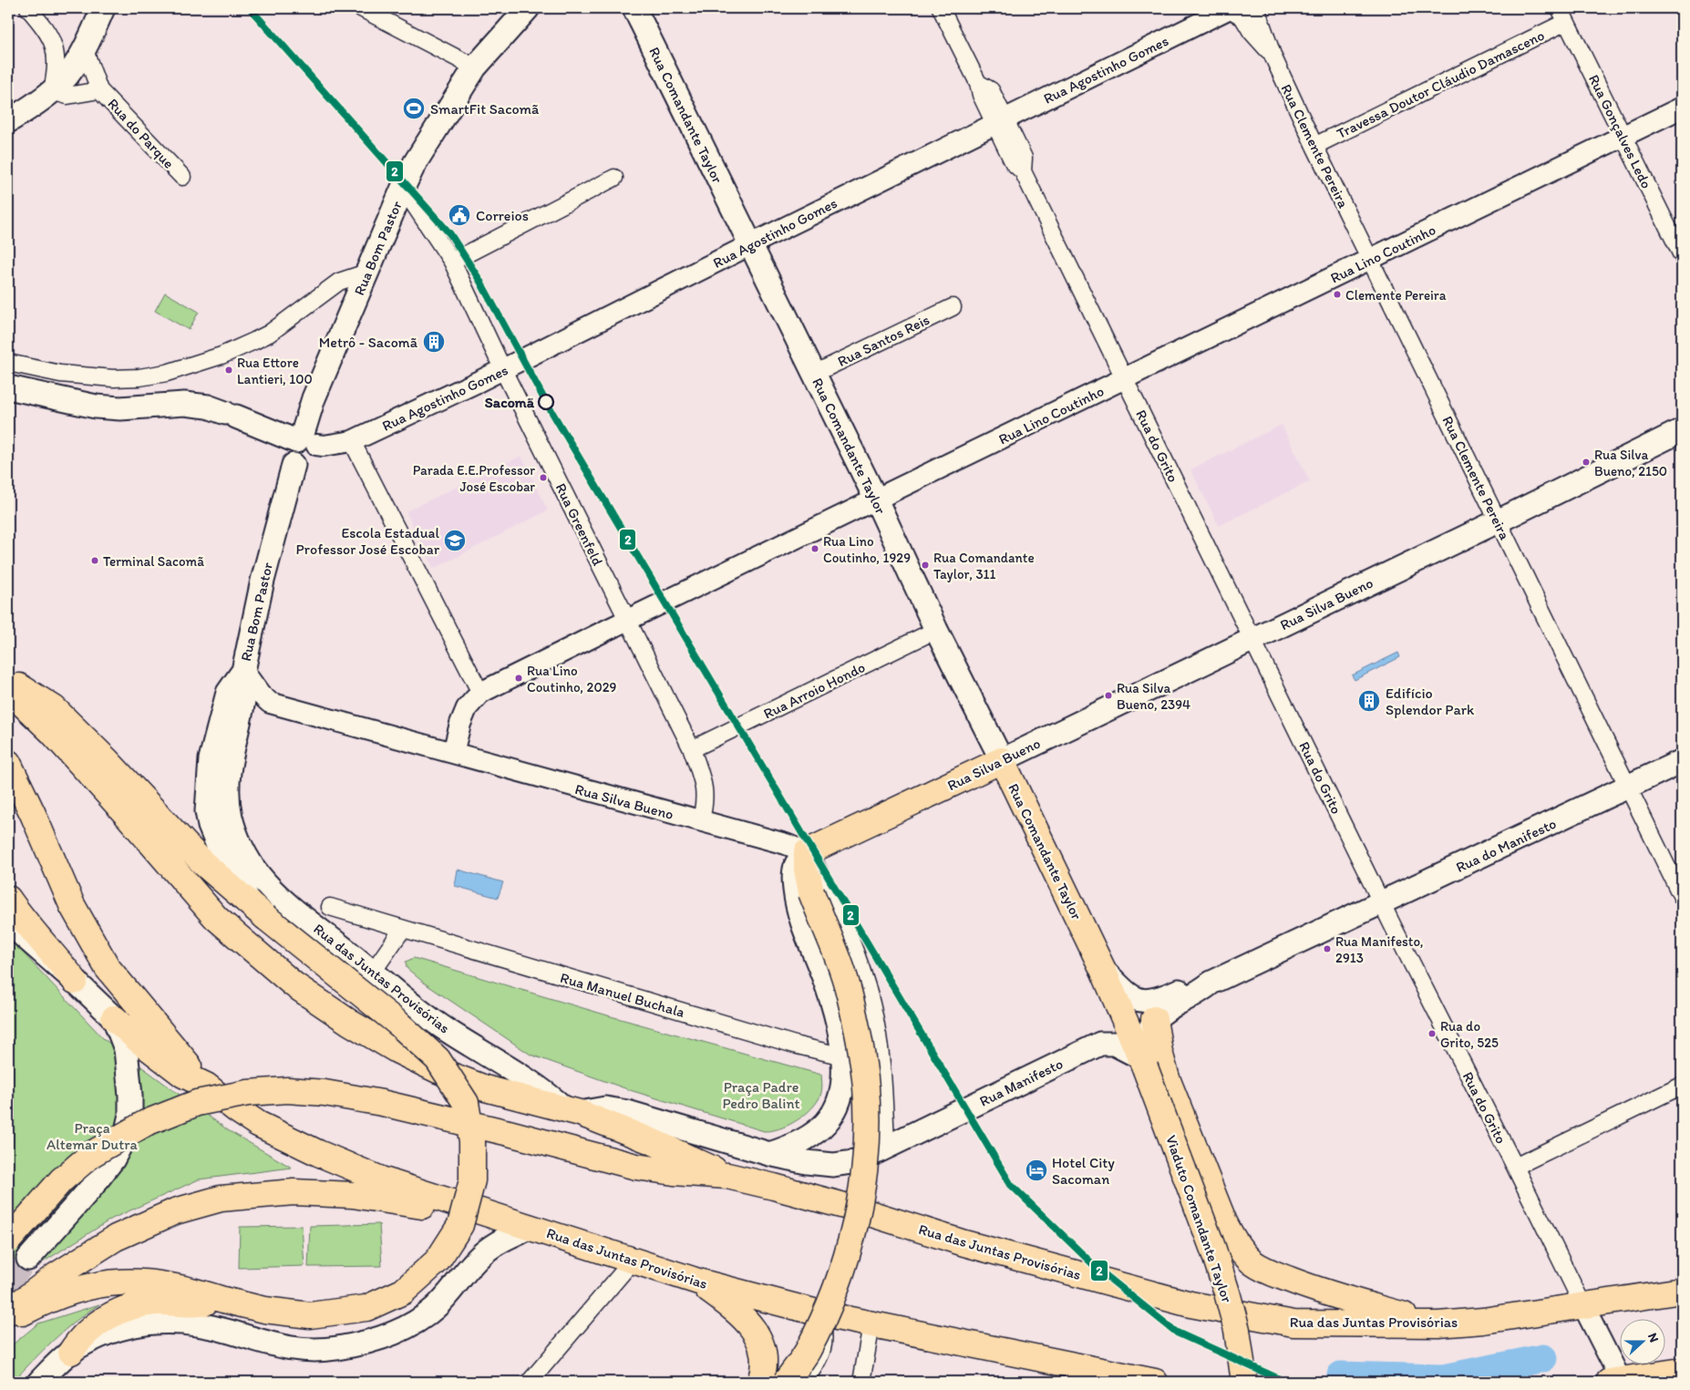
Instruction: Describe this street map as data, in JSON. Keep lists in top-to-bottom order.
{
  "streets": {
    "main road": [
      "Rua Comandante Taylor",
      "Rua Bom Pastor",
      "Rua Silva Bueno",
      "Rua do Manifesto",
      "Rua das Juntas Provisórias",
      "Rua Manifesto",
      "Viaduto Comandante Taylor"
    ],
    "street": [
      "Rua Agostinho Gomes",
      "Travessa Doutor Cláudio Damasceno",
      "Rua Gonçalves Ledo",
      "Rua do Parque",
      "Rua Clemente Pereira",
      "Rua Lino Coutinho",
      "Rua Santos Reis",
      "Rua do Grito",
      "Rua Greenfeld",
      "Rua Arroio Hondo",
      "Rua Manuel Buchala"
    ]
  },
  "crossings": [
    ["Rua Agostinho Gomes", "Rua Comandante Taylor"],
    ["Rua Agostinho Gomes", "Rua Clemente Pereira"],
    ["Rua Agostinho Gomes", "Rua Bom Pastor"],
    ["Rua Agostinho Gomes", "Rua do Grito"],
    ["Rua Agostinho Gomes", "Rua Greenfeld"],
    ["Travessa Doutor Cláudio Damasceno", "Rua Gonçalves Ledo"],
    ["Travessa Doutor Cláudio Damasceno", "Rua Clemente Pereira"],
    ["Rua Comandante Taylor", "Rua Lino Coutinho"],
    ["Rua Comandante Taylor", "Rua Santos Reis"],
    ["Rua Comandante Taylor", "Rua Silva Bueno"],
    ["Rua Comandante Taylor", "Rua Arroio Hondo"],
    ["Rua Comandante Taylor", "Rua Manifesto"],
    ["Rua Comandante Taylor", "Viaduto Comandante Taylor"],
    ["Rua Gonçalves Ledo", "Rua Lino Coutinho"],
    ["Rua Clemente Pereira", "Rua Lino Coutinho"],
    ["Rua Clemente Pereira", "Rua Silva Bueno"],
    ["Rua Clemente Pereira", "Rua do Manifesto"],
    ["Rua Bom Pastor", "Rua Greenfeld"],
    ["Rua Bom Pastor", "Rua das Juntas Provisórias"],
    ["Rua Lino Coutinho", "Rua do Grito"],
    ["Rua Lino Coutinho", "Rua Greenfeld"],
    ["Rua Lino Coutinho", "Rua Silva Bueno"],
    ["Rua do Grito", "Rua Silva Bueno"],
    ["Rua do Grito", "Rua do Manifesto"],
    ["Rua do Grito", "Rua das Juntas Provisórias"],
    ["Rua Greenfeld", "Rua Silva Bueno"],
    ["Rua Greenfeld", "Rua Arroio Hondo"],
    ["Rua Manifesto", "Viaduto Comandante Taylor"]
  ],
  "parks": ["Praça Padre Pedro Balint", "Praça Altemar Dutra"],
  "places": {
    "sports": ["SmartFit Sacomã"],
    "public building": ["Correios"],
    "other": [
      "Clemente Pereira",
      "Rua Ettore Lantieri, 100",
      "Sacomã",
      "Rua Silva Bueno, 2150",
      "Parada E.E.Professor José Escobar",
      "Rua Lino Coutinho, 1929",
      "Terminal Sacomã",
      "Rua Comandante Taylor, 311",
      "Rua Lino Coutinho, 2029",
      "Rua Silva Bueno, 2394",
      "Rua Manifesto, 2913",
      "Rua do Grito, 525"
    ],
    "building": ["Metrô - Sacomã", "Edifício Splendor Park"],
    "school or university": ["Escola Estadual Professor José Escobar"],
    "hotel": ["Hotel City Sacoman"]
  },
  "lines": ["transit line 2"],
  "north": "right"
}
